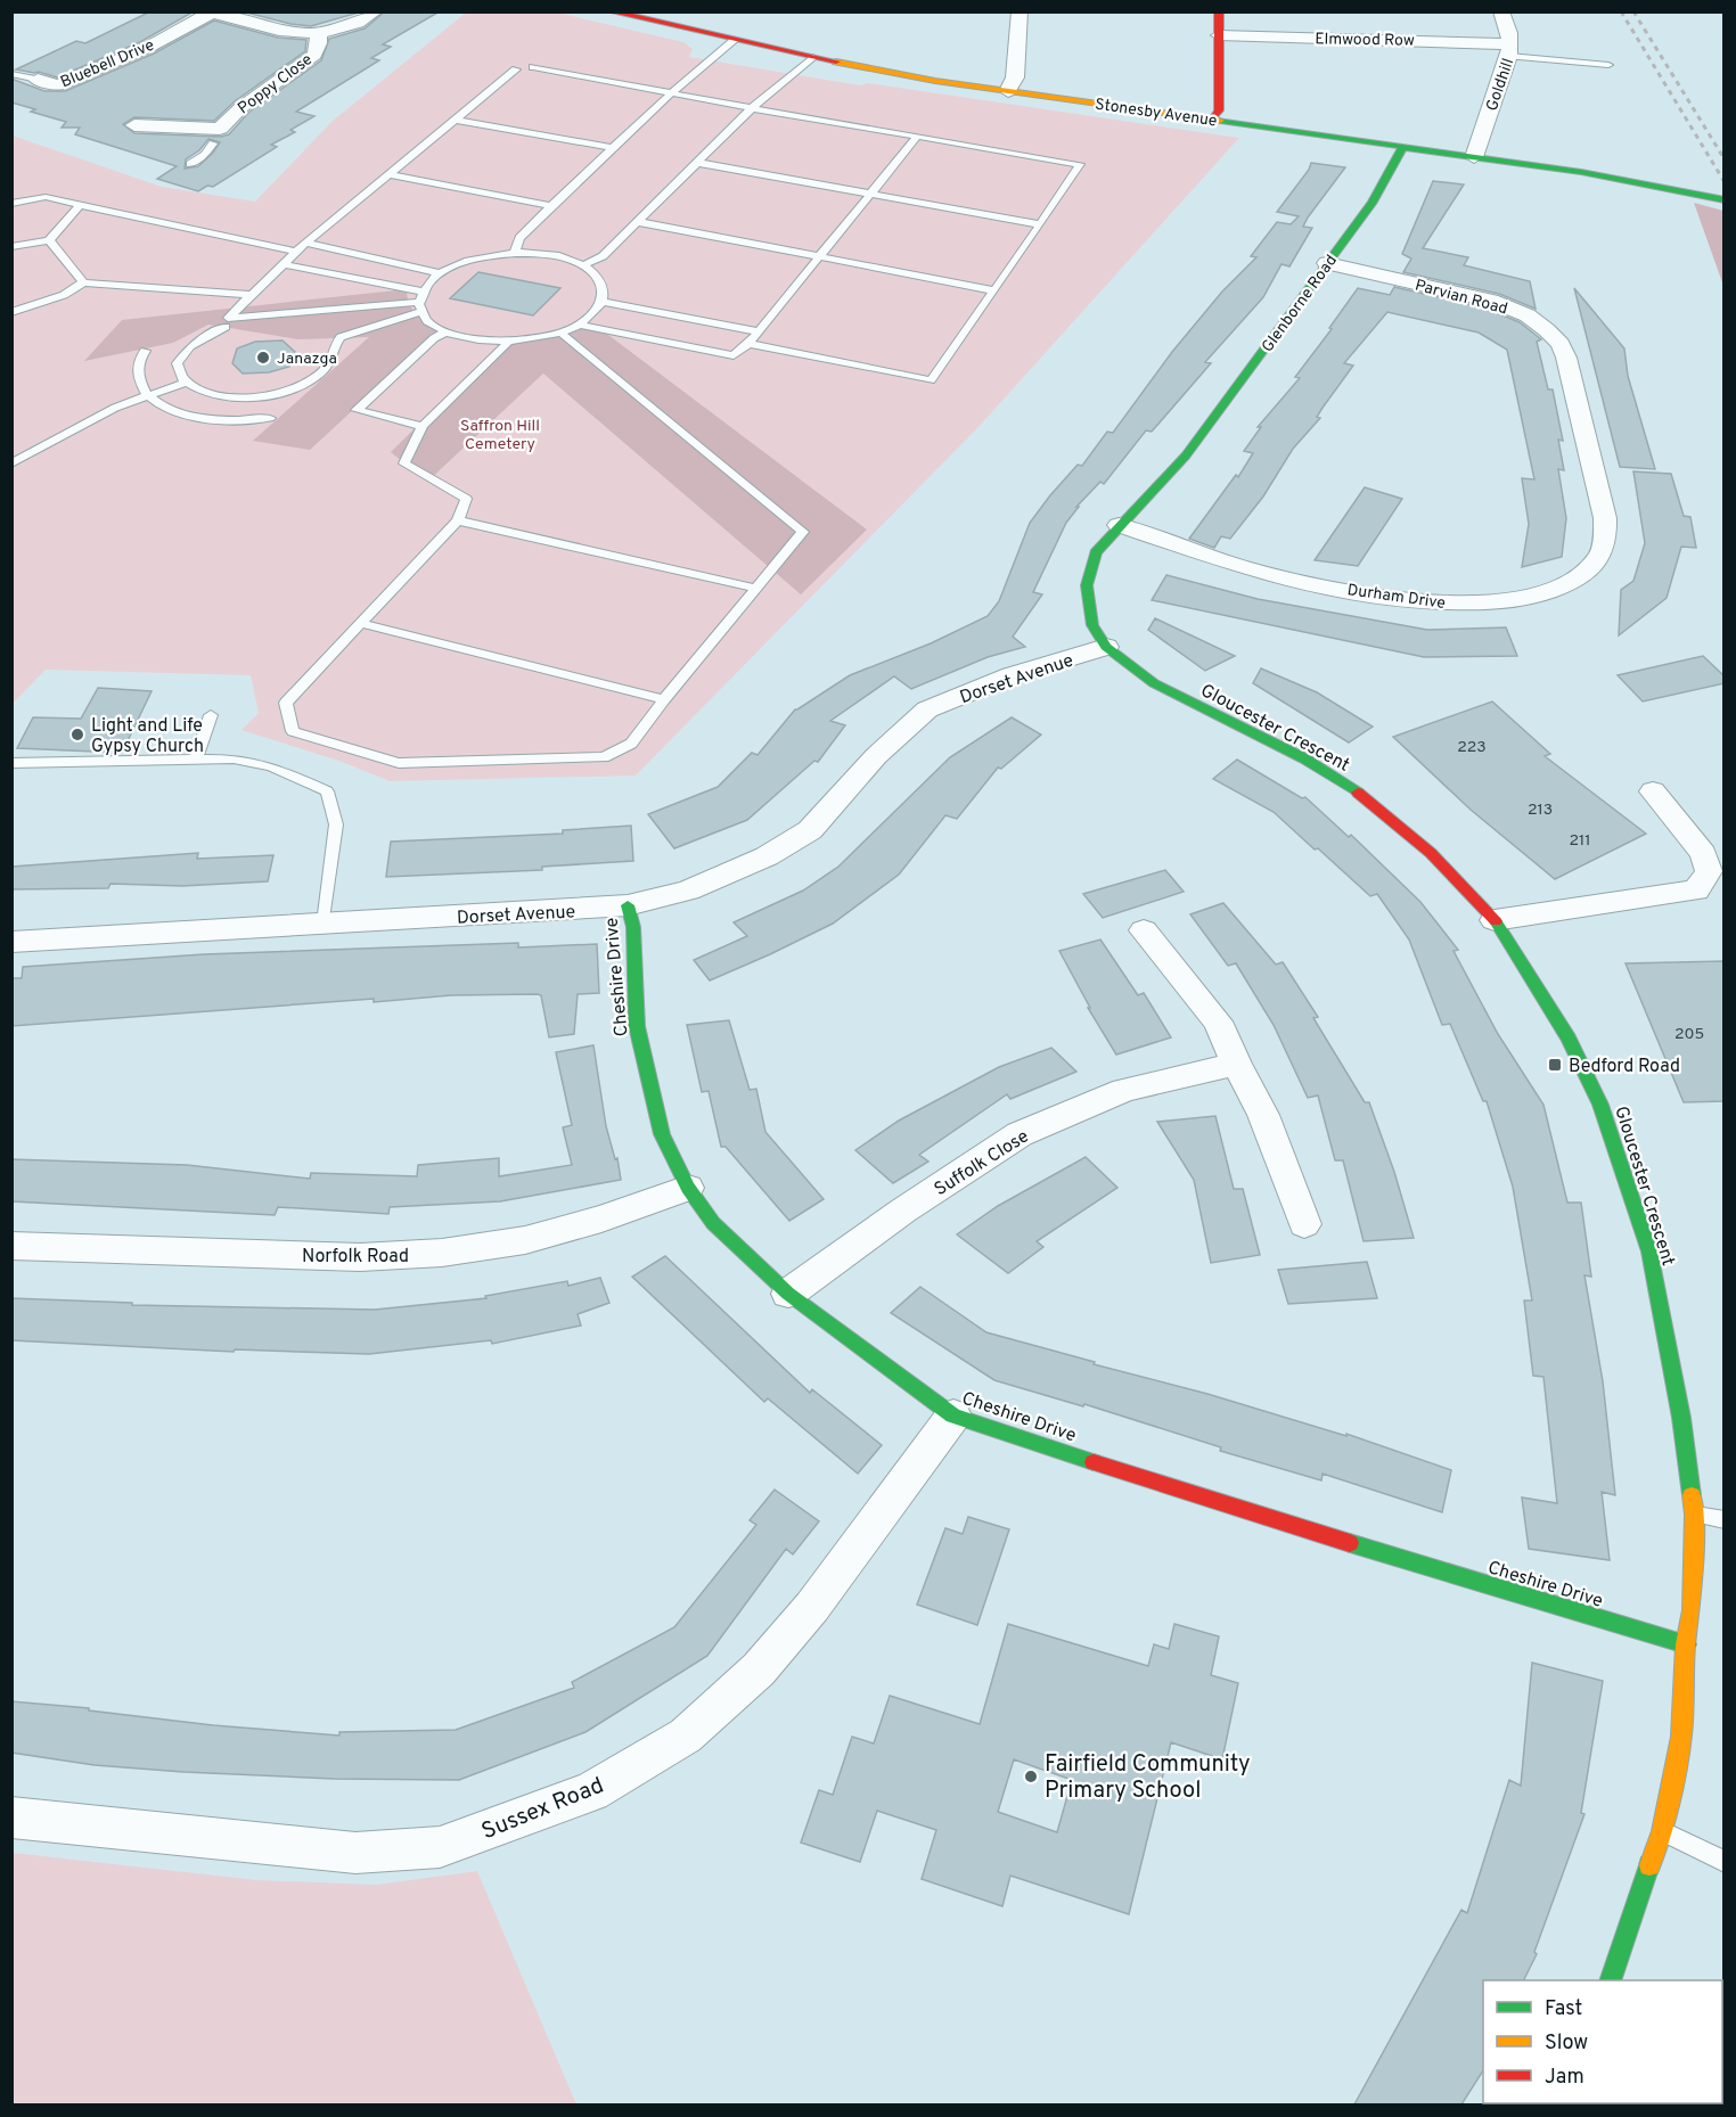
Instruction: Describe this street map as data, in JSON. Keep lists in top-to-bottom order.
{
  "streets": {
    "street": [
      "Elmwood Row",
      "Bluebell Drive",
      "Poppy Close",
      "Goldhill",
      "Stonesby Avenue",
      "Parvian Road",
      "Glenborne Road",
      "Durham Drive",
      "Dorset Avenue",
      "Gloucester Crescent",
      "Cheshire Drive",
      "Suffolk Close",
      "Norfolk Road",
      "Sussex Road"
    ]
  },
  "crossings": [
    ["Elmwood Row", "Goldhill"],
    ["Bluebell Drive", "Poppy Close"],
    ["Goldhill", "Stonesby Avenue"],
    ["Stonesby Avenue", "Glenborne Road"],
    ["Parvian Road", "Glenborne Road"],
    ["Parvian Road", "Durham Drive"],
    ["Glenborne Road", "Gloucester Crescent"],
    ["Durham Drive", "Gloucester Crescent"],
    ["Dorset Avenue", "Gloucester Crescent"],
    ["Dorset Avenue", "Cheshire Drive"],
    ["Gloucester Crescent", "Cheshire Drive"],
    ["Cheshire Drive", "Suffolk Close"],
    ["Cheshire Drive", "Norfolk Road"],
    ["Cheshire Drive", "Sussex Road"]
  ],
  "parks": ["Saffron Hill Cemetery"],
  "places": {
    "other": ["Janazga", "Light and Life Gypsy Church", "Fairfield Community Primary School"],
    "transit": ["Bedford Road"]
  },
  "house_numbers": [
    "223",
    "213",
    "211",
    "205"
  ],
  "legend": ["Fast", "Slow", "Jam"]
}
